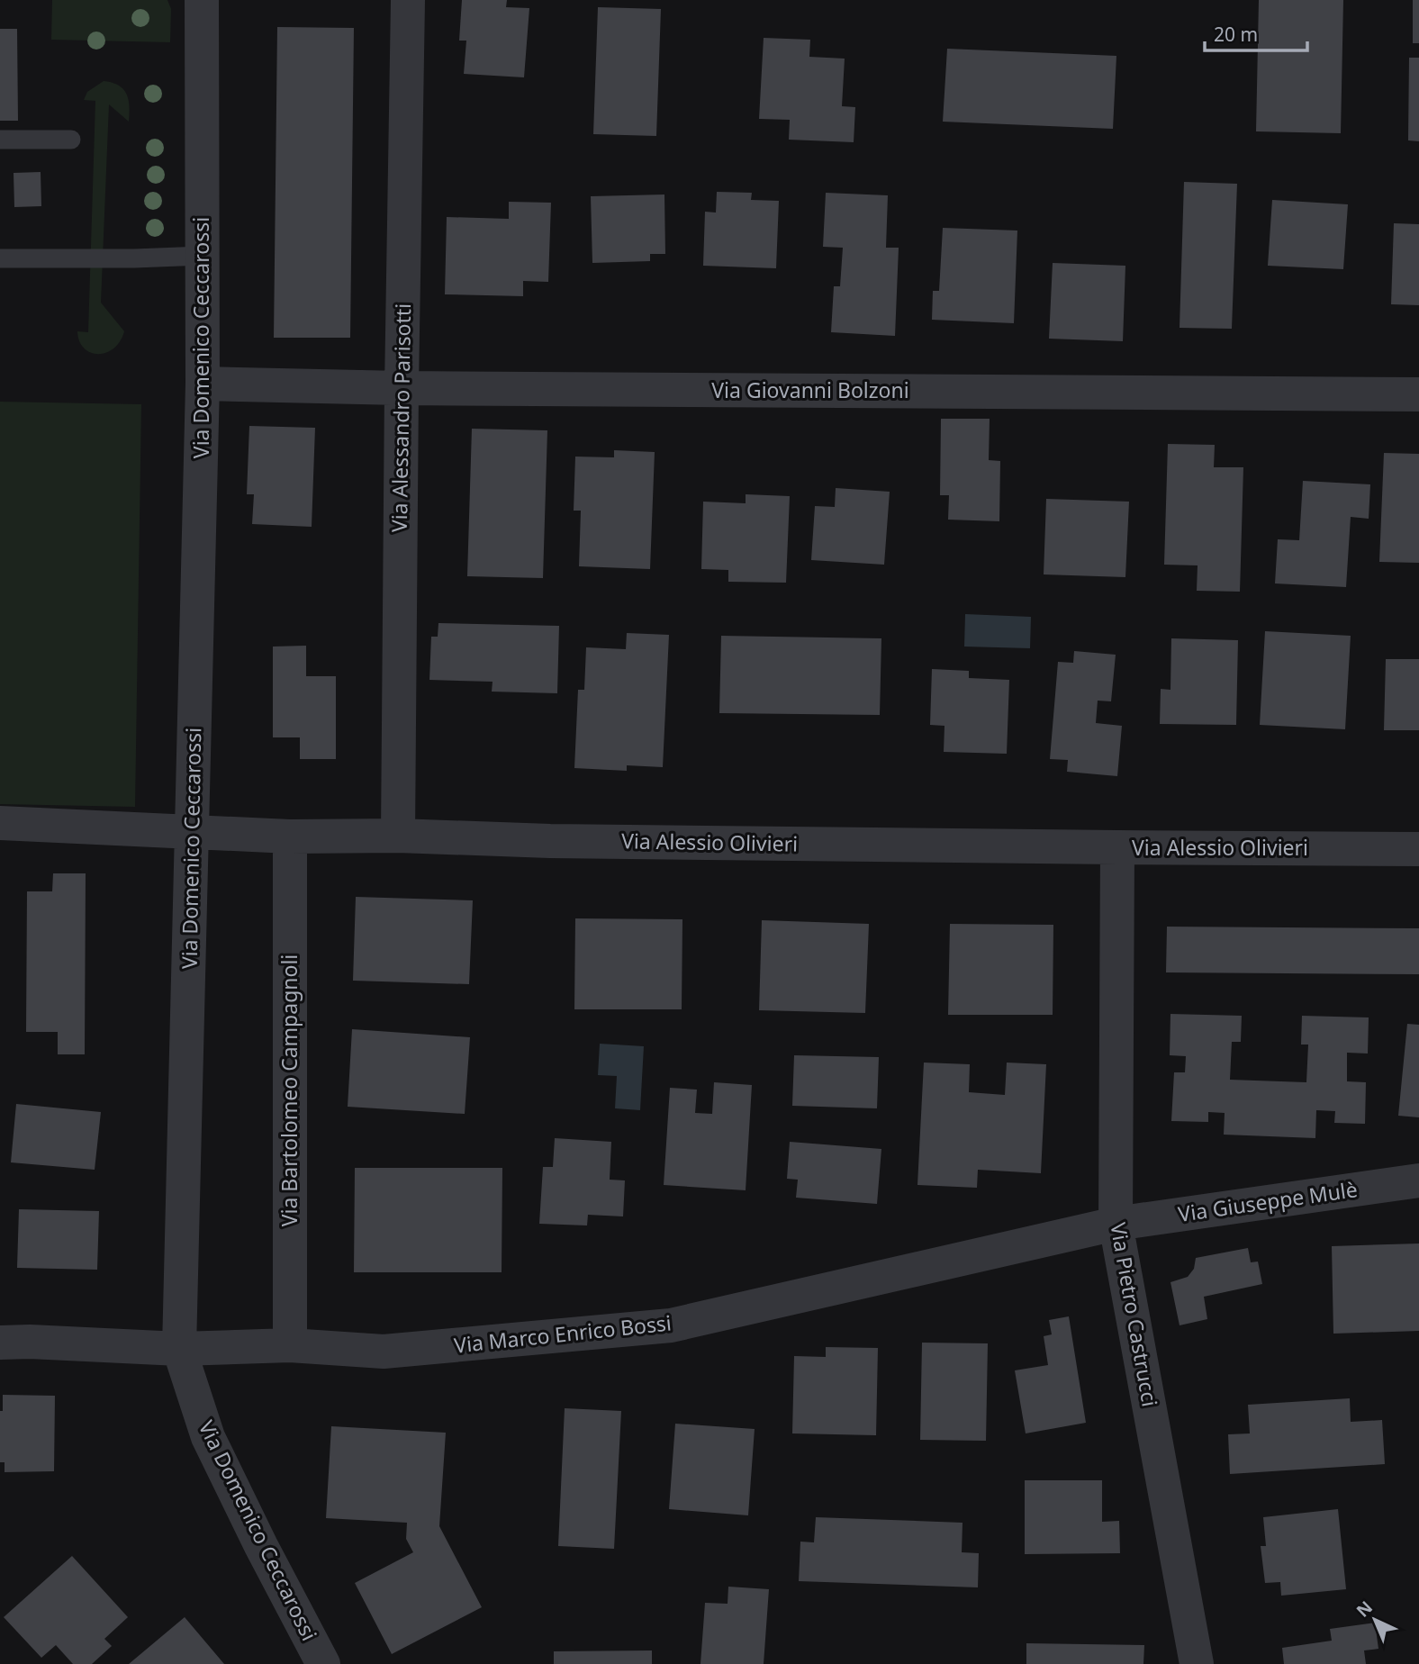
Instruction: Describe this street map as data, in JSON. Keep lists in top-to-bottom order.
{
  "streets": {
    "street": [
      "Via Domenico Ceccarossi",
      "Via Giovanni Bolzoni",
      "Via Alessandro Parisotti",
      "Via Alessio Olivieri",
      "Via Bartolomeo Campagnoli",
      "Via Giuseppe Mulè",
      "Via Pietro Castrucci",
      "Via Marco Enrico Bossi"
    ]
  },
  "crossings": [
    ["Via Domenico Ceccarossi", "Via Giovanni Bolzoni"],
    ["Via Domenico Ceccarossi", "Via Alessio Olivieri"],
    ["Via Domenico Ceccarossi", "Via Marco Enrico Bossi"],
    ["Via Giovanni Bolzoni", "Via Alessandro Parisotti"],
    ["Via Alessandro Parisotti", "Via Alessio Olivieri"],
    ["Via Alessio Olivieri", "Via Bartolomeo Campagnoli"],
    ["Via Alessio Olivieri", "Via Pietro Castrucci"],
    ["Via Bartolomeo Campagnoli", "Via Marco Enrico Bossi"],
    ["Via Giuseppe Mulè", "Via Pietro Castrucci"],
    ["Via Giuseppe Mulè", "Via Marco Enrico Bossi"],
    ["Via Pietro Castrucci", "Via Marco Enrico Bossi"]
  ],
  "scale_bar": "20 m",
  "north": "top left"
}
